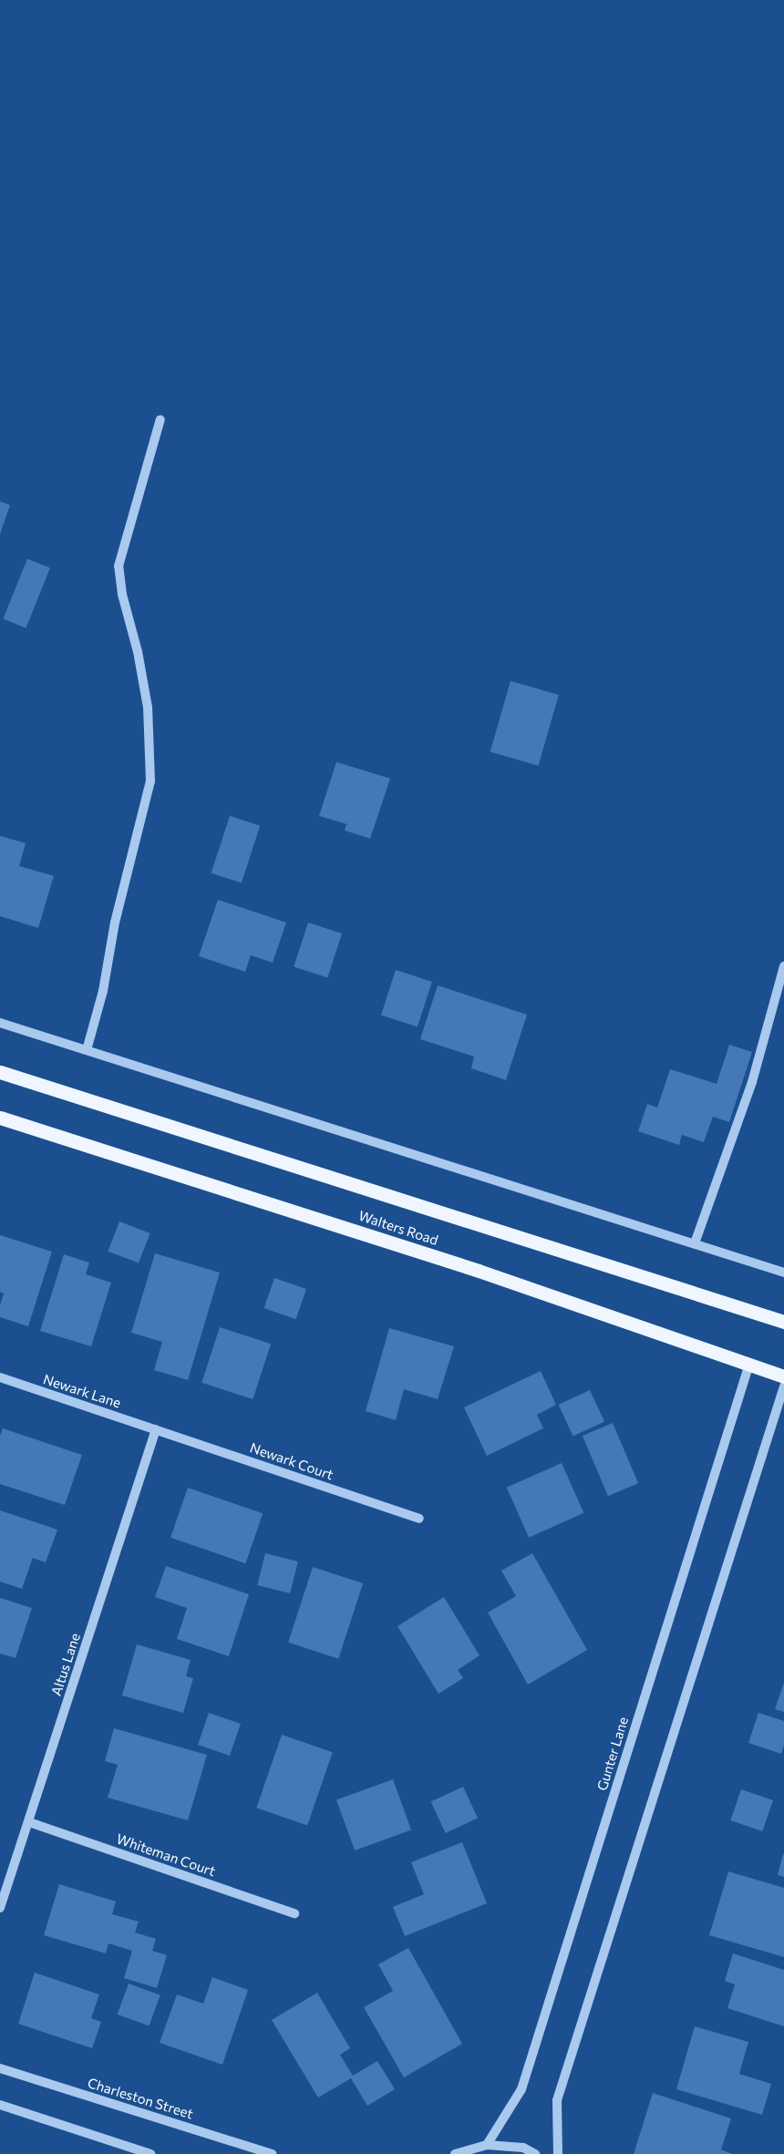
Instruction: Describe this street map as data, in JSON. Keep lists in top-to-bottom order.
{
  "streets": {
    "main road": ["Walters Road"],
    "street": [
      "Newark Lane",
      "Newark Court",
      "Altus Lane",
      "Gunter Lane",
      "Whiteman Court",
      "Charleston Street"
    ]
  },
  "crossings": [
    ["Walters Road", "Gunter Lane"],
    ["Newark Lane", "Newark Court"],
    ["Newark Lane", "Altus Lane"],
    ["Newark Court", "Altus Lane"],
    ["Altus Lane", "Whiteman Court"]
  ]
}
